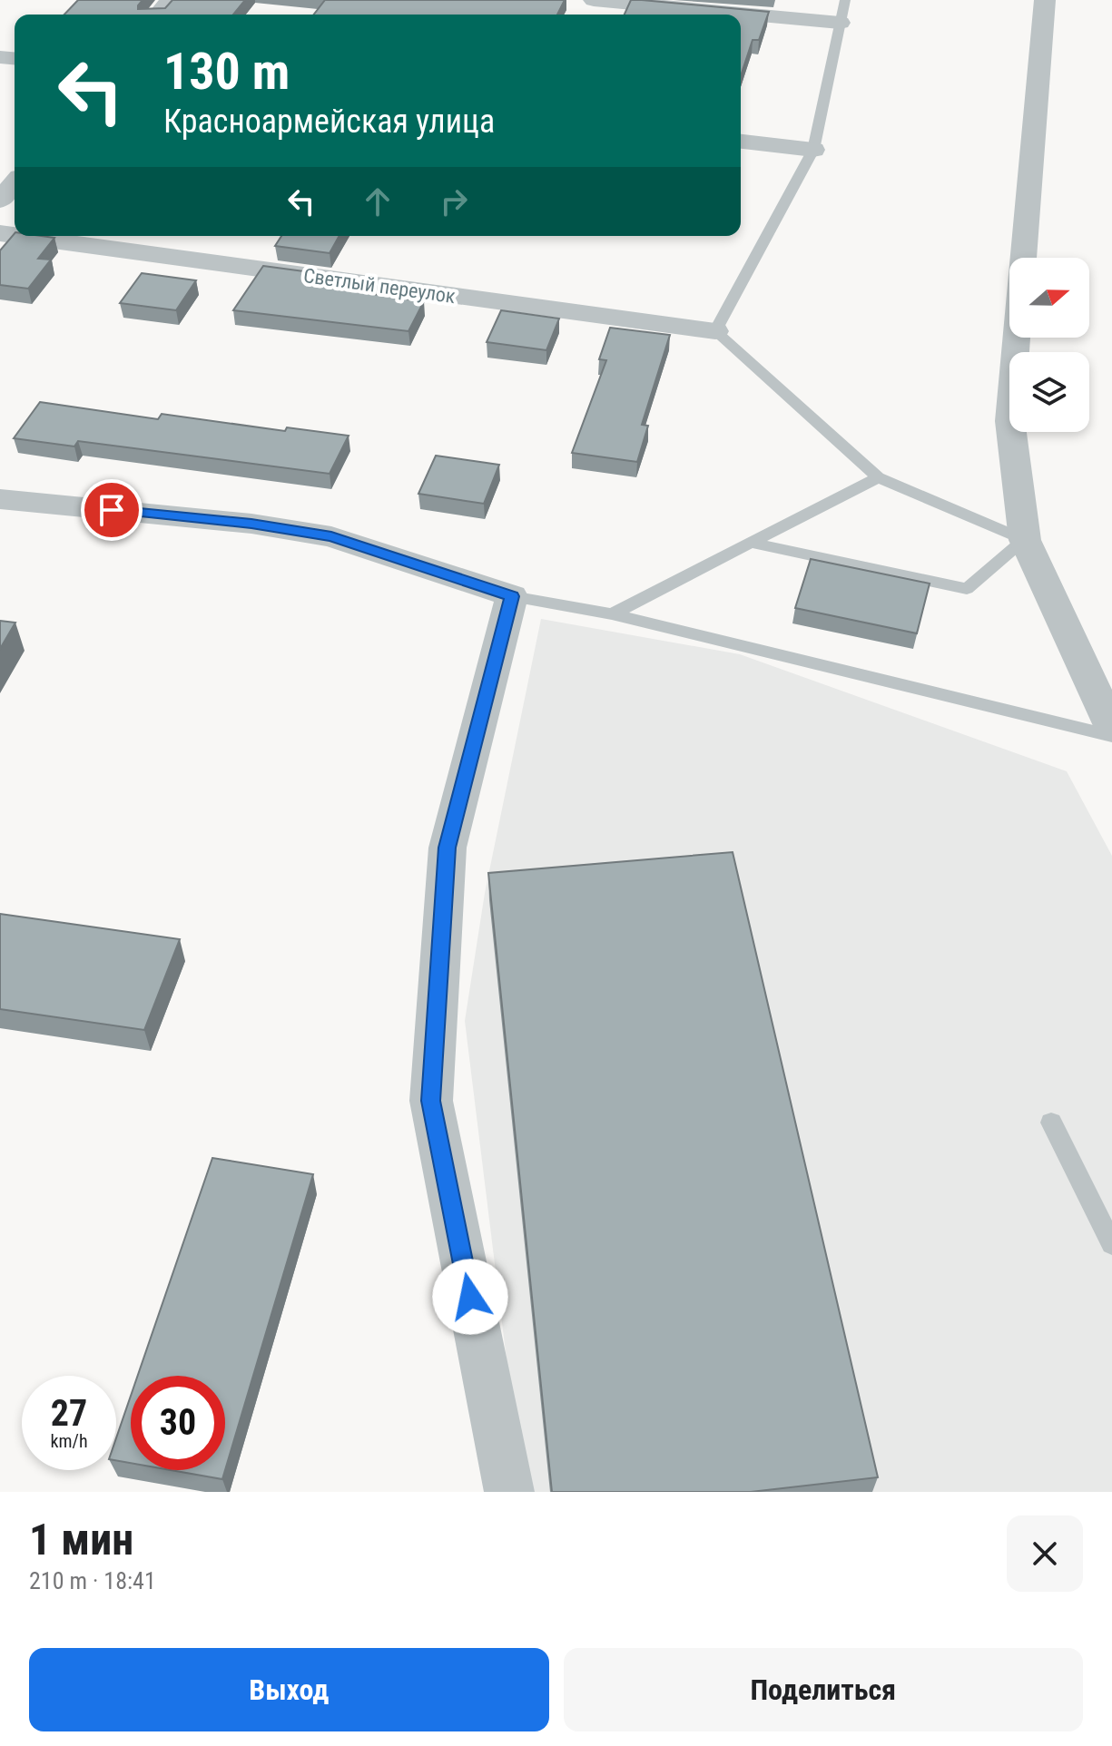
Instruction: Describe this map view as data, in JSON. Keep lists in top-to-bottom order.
{
  "streets": {
    "street": ["Светлый переулок"]
  },
  "north": "right",
  "page": {
    "turn": ["130 m", "Красноармейская улица"],
    "speed": "27 km/h",
    "limit": "30",
    "heading": ["1 мин", "210 m · 18:41"],
    "buttons": ["Выход", "Поделиться"]
  }
}
